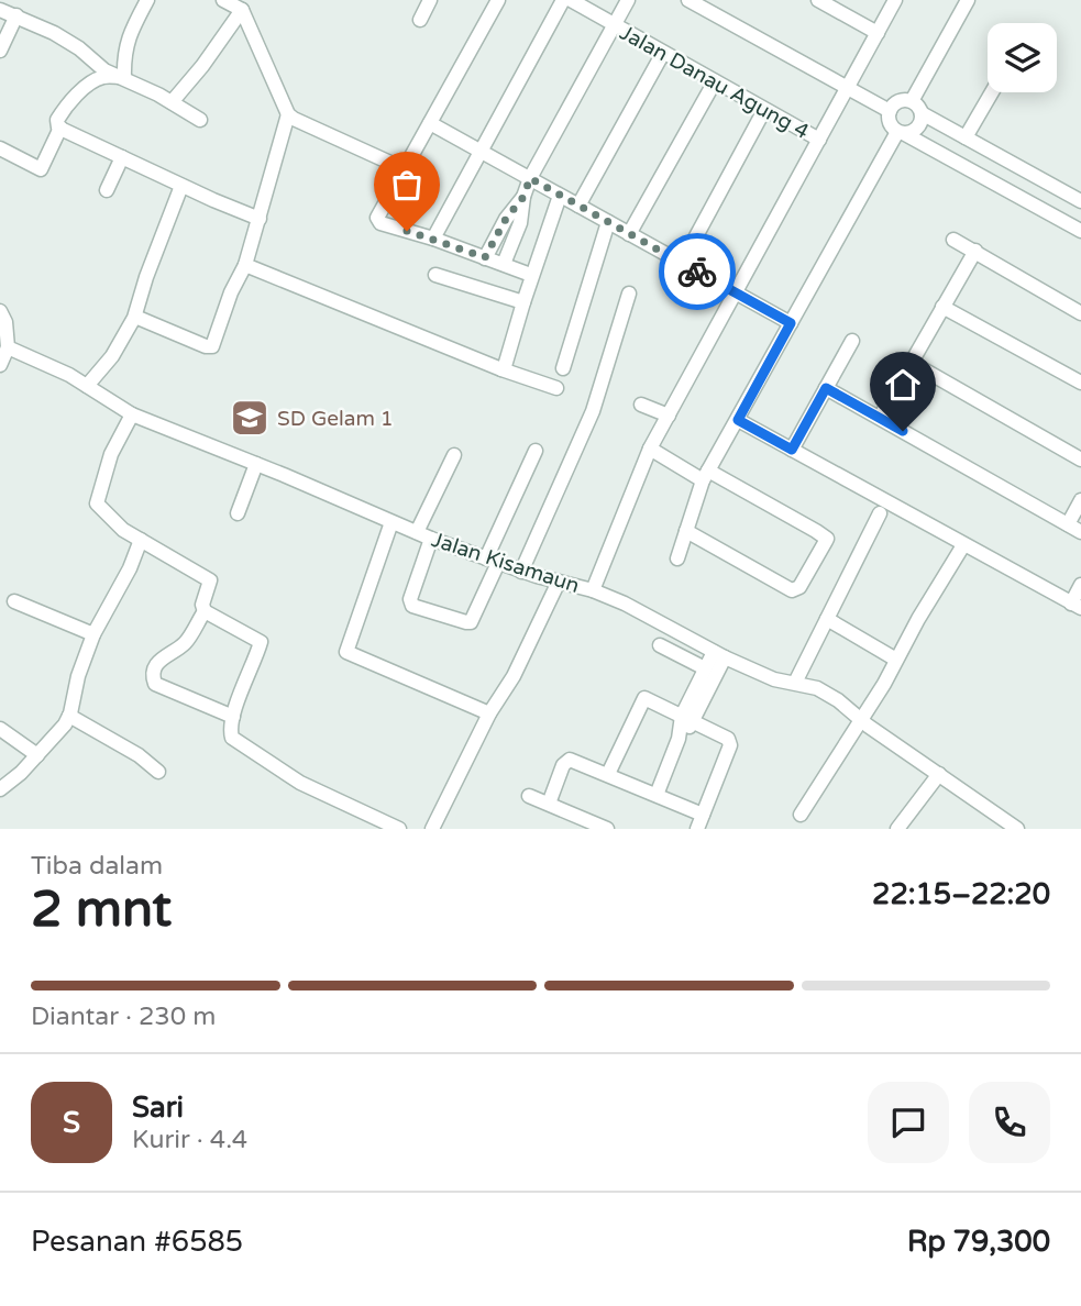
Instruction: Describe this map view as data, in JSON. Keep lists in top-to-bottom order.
{
  "streets": {
    "street": ["Jalan Danau Agung 4", "Jalan Kisamaun"]
  },
  "places": {
    "school or university": ["SD Gelam 1"]
  },
  "page": {
    "heading": ["2 mnt", "Tiba dalam", "22:15–22:20"],
    "panel": [
      "Sari",
      "Kurir · 4.4",
      "Pesanan #6585",
      "Rp 79,300"
    ],
    "bar": "Diantar · 230 m",
    "round": "S"
  }
}
